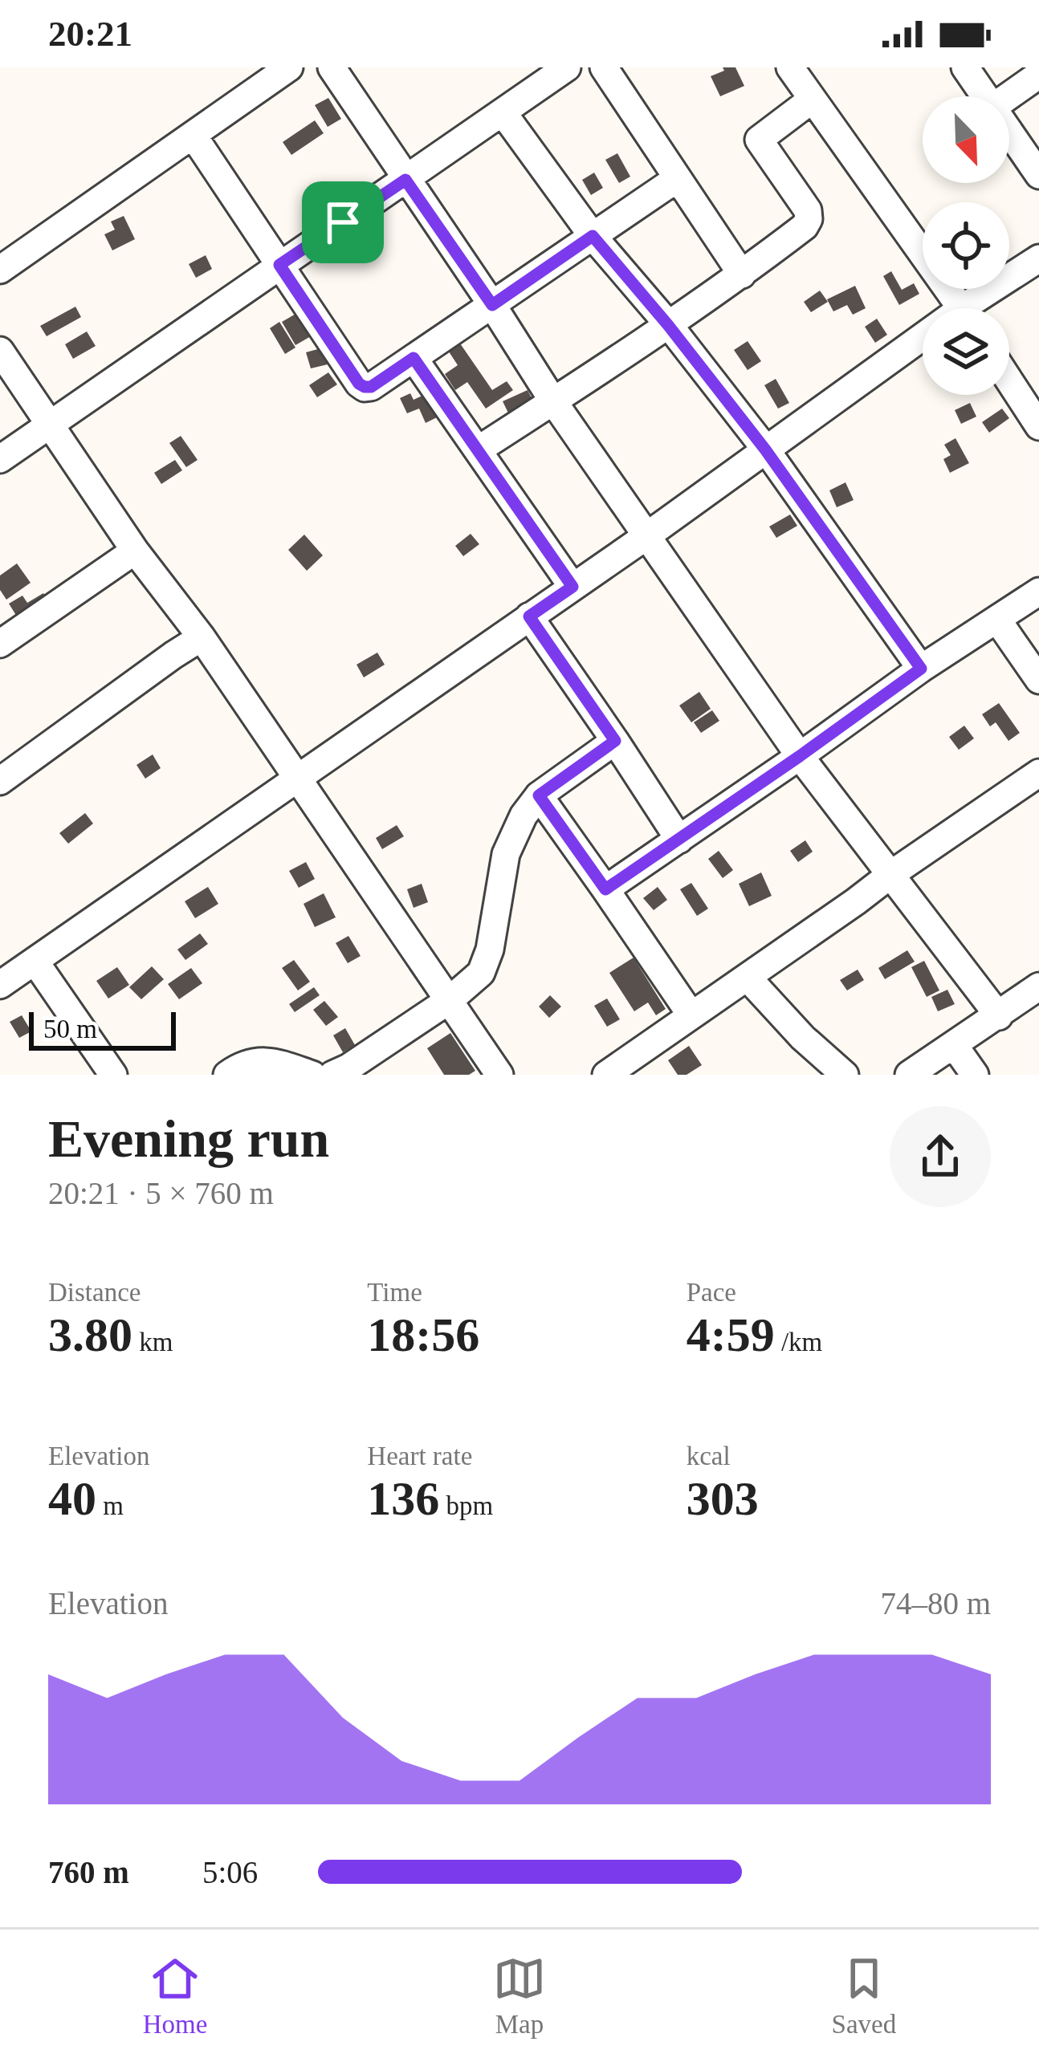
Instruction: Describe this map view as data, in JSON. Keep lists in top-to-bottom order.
{
  "scale_bar": "50 m",
  "north": "bottom right",
  "page": {
    "status": "20:21",
    "scale": "50 m",
    "heading": ["Evening run", "20:21 · 5 × 760 m"],
    "stats": [
      ["Distance", "3.80 km"],
      ["Time", "18:56"],
      ["Pace", "4:59 /km"],
      ["Elevation", "40 m"],
      ["Heart rate", "136 bpm"],
      ["kcal", "303"]
    ],
    "chart": ["Elevation", "74–80 m"],
    "list": [
      {
        "name": "760 m",
        "note": "5:06"
      }
    ],
    "tabs": ["Home", "Map", "Saved"]
  }
}
